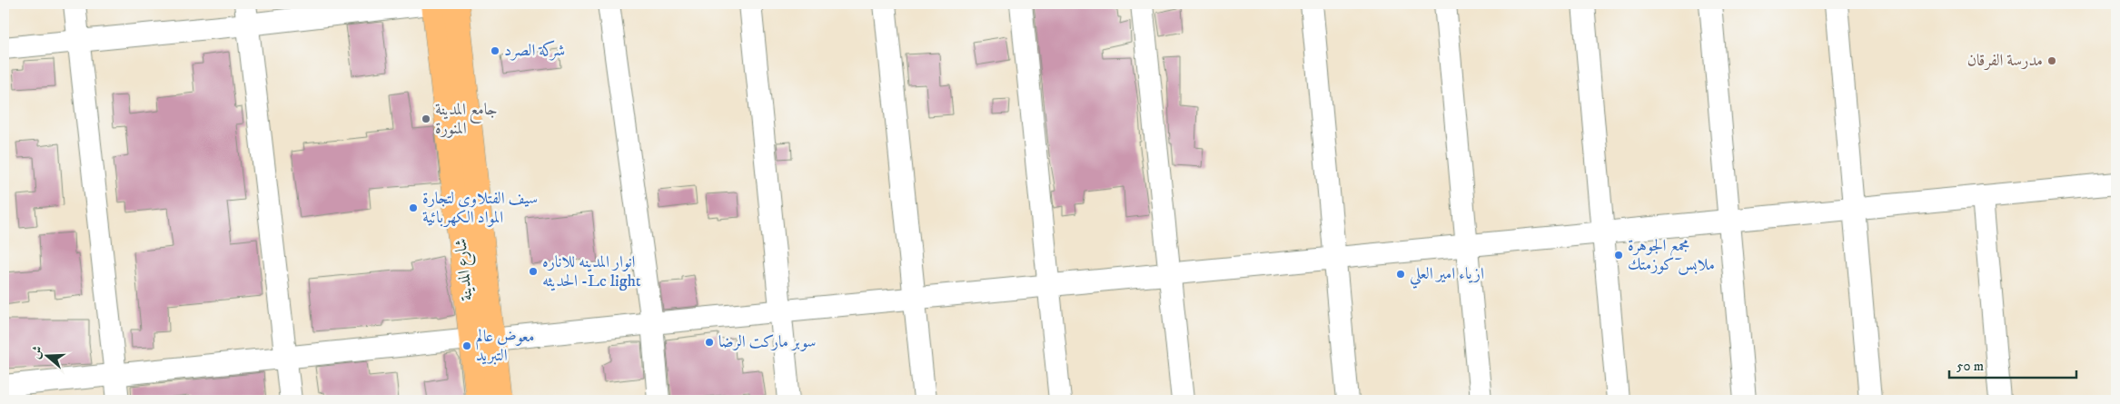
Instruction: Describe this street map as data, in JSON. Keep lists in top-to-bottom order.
{
  "streets": {
    "main road": ["شارع المدينة"]
  },
  "places": [
    "شركة الصرد",
    "مدرسة الفرقان",
    "جامع المدينة المنورة",
    "سيف الفتلاوي لتجارة المواد الكهربائية",
    "مجمع الجوهرة ملابس كوزمتك",
    "انوار المدينه للاناره الحديثه -Lc light",
    "ازياء امير العلي",
    "سوبر ماركت الرضا",
    "معوض عالم التبريد"
  ],
  "scale_bar": "50 m",
  "north": "left"
}
